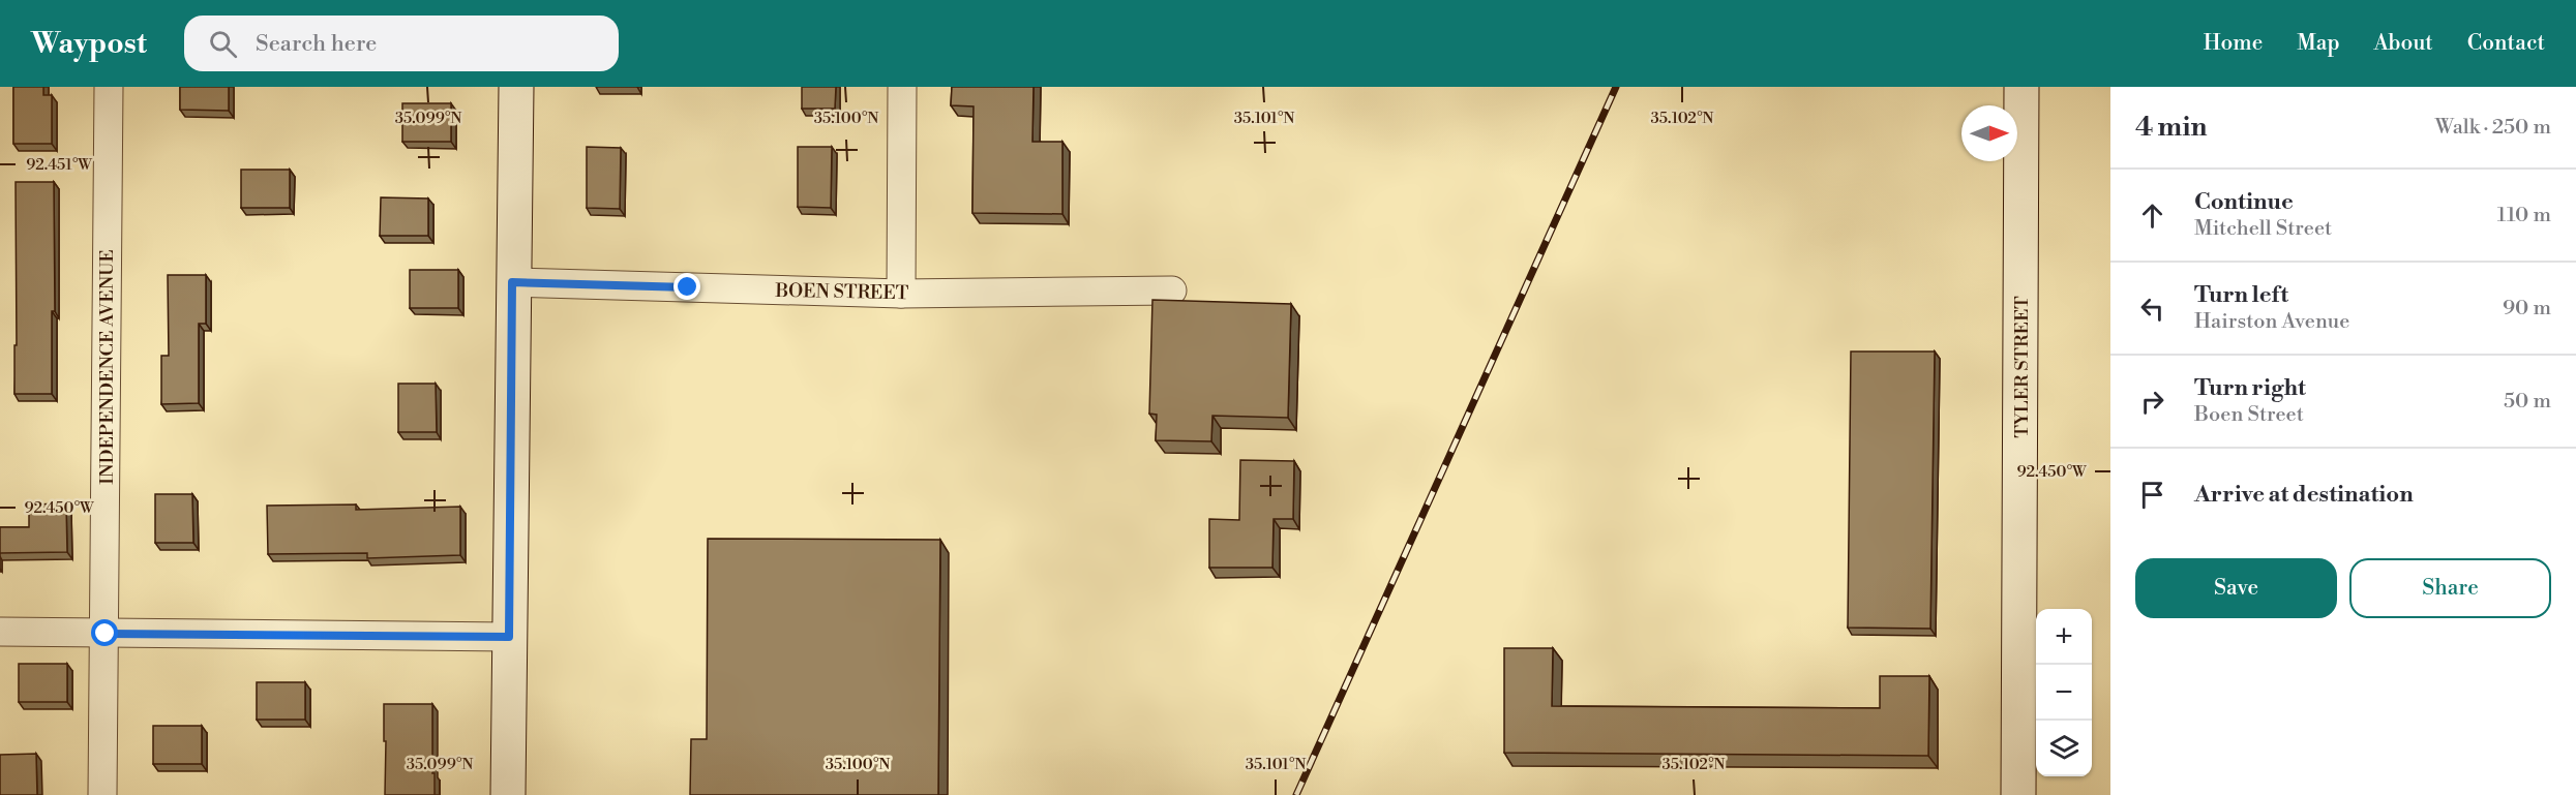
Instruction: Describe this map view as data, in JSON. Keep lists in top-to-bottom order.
{
  "streets": {
    "street": ["BOEN STREET", "INDEPENDENCE AVENUE", "TYLER STREET"]
  },
  "north": "right",
  "page": {
    "header": "Waypost",
    "search": "Search here",
    "nav": [
      "Home",
      "Map",
      "About",
      "Contact"
    ],
    "heading": ["4 min", "Walk · 250 m"],
    "list": [
      ["Continue", "Mitchell Street", "110 m"],
      ["Turn left", "Hairston Avenue", "90 m"],
      ["Turn right", "Boen Street", "50 m"],
      "Arrive at destination"
    ],
    "buttons": ["Save", "Share"],
    "map_buttons": ["+", "−"]
  },
  "coordinates": [
    "35.099°N",
    "35.100°N",
    "35.101°N",
    "35.102°N",
    "92.451°W",
    "92.450°W"
  ]
}
